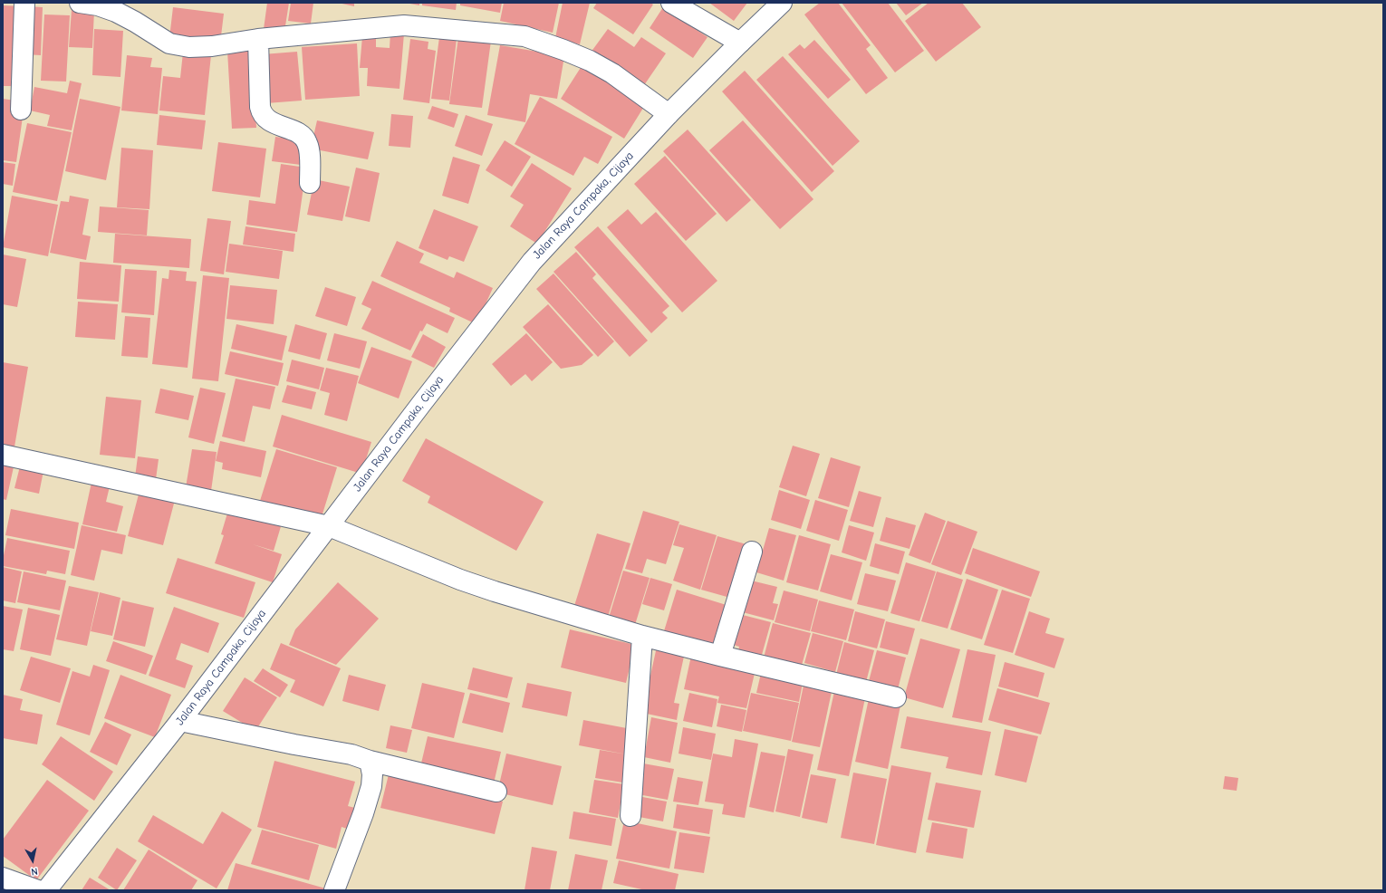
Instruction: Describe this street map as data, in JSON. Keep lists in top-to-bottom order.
{
  "streets": {
    "street": ["Jalan Raya Campaka, Cijaya"]
  },
  "north": "bottom"
}
